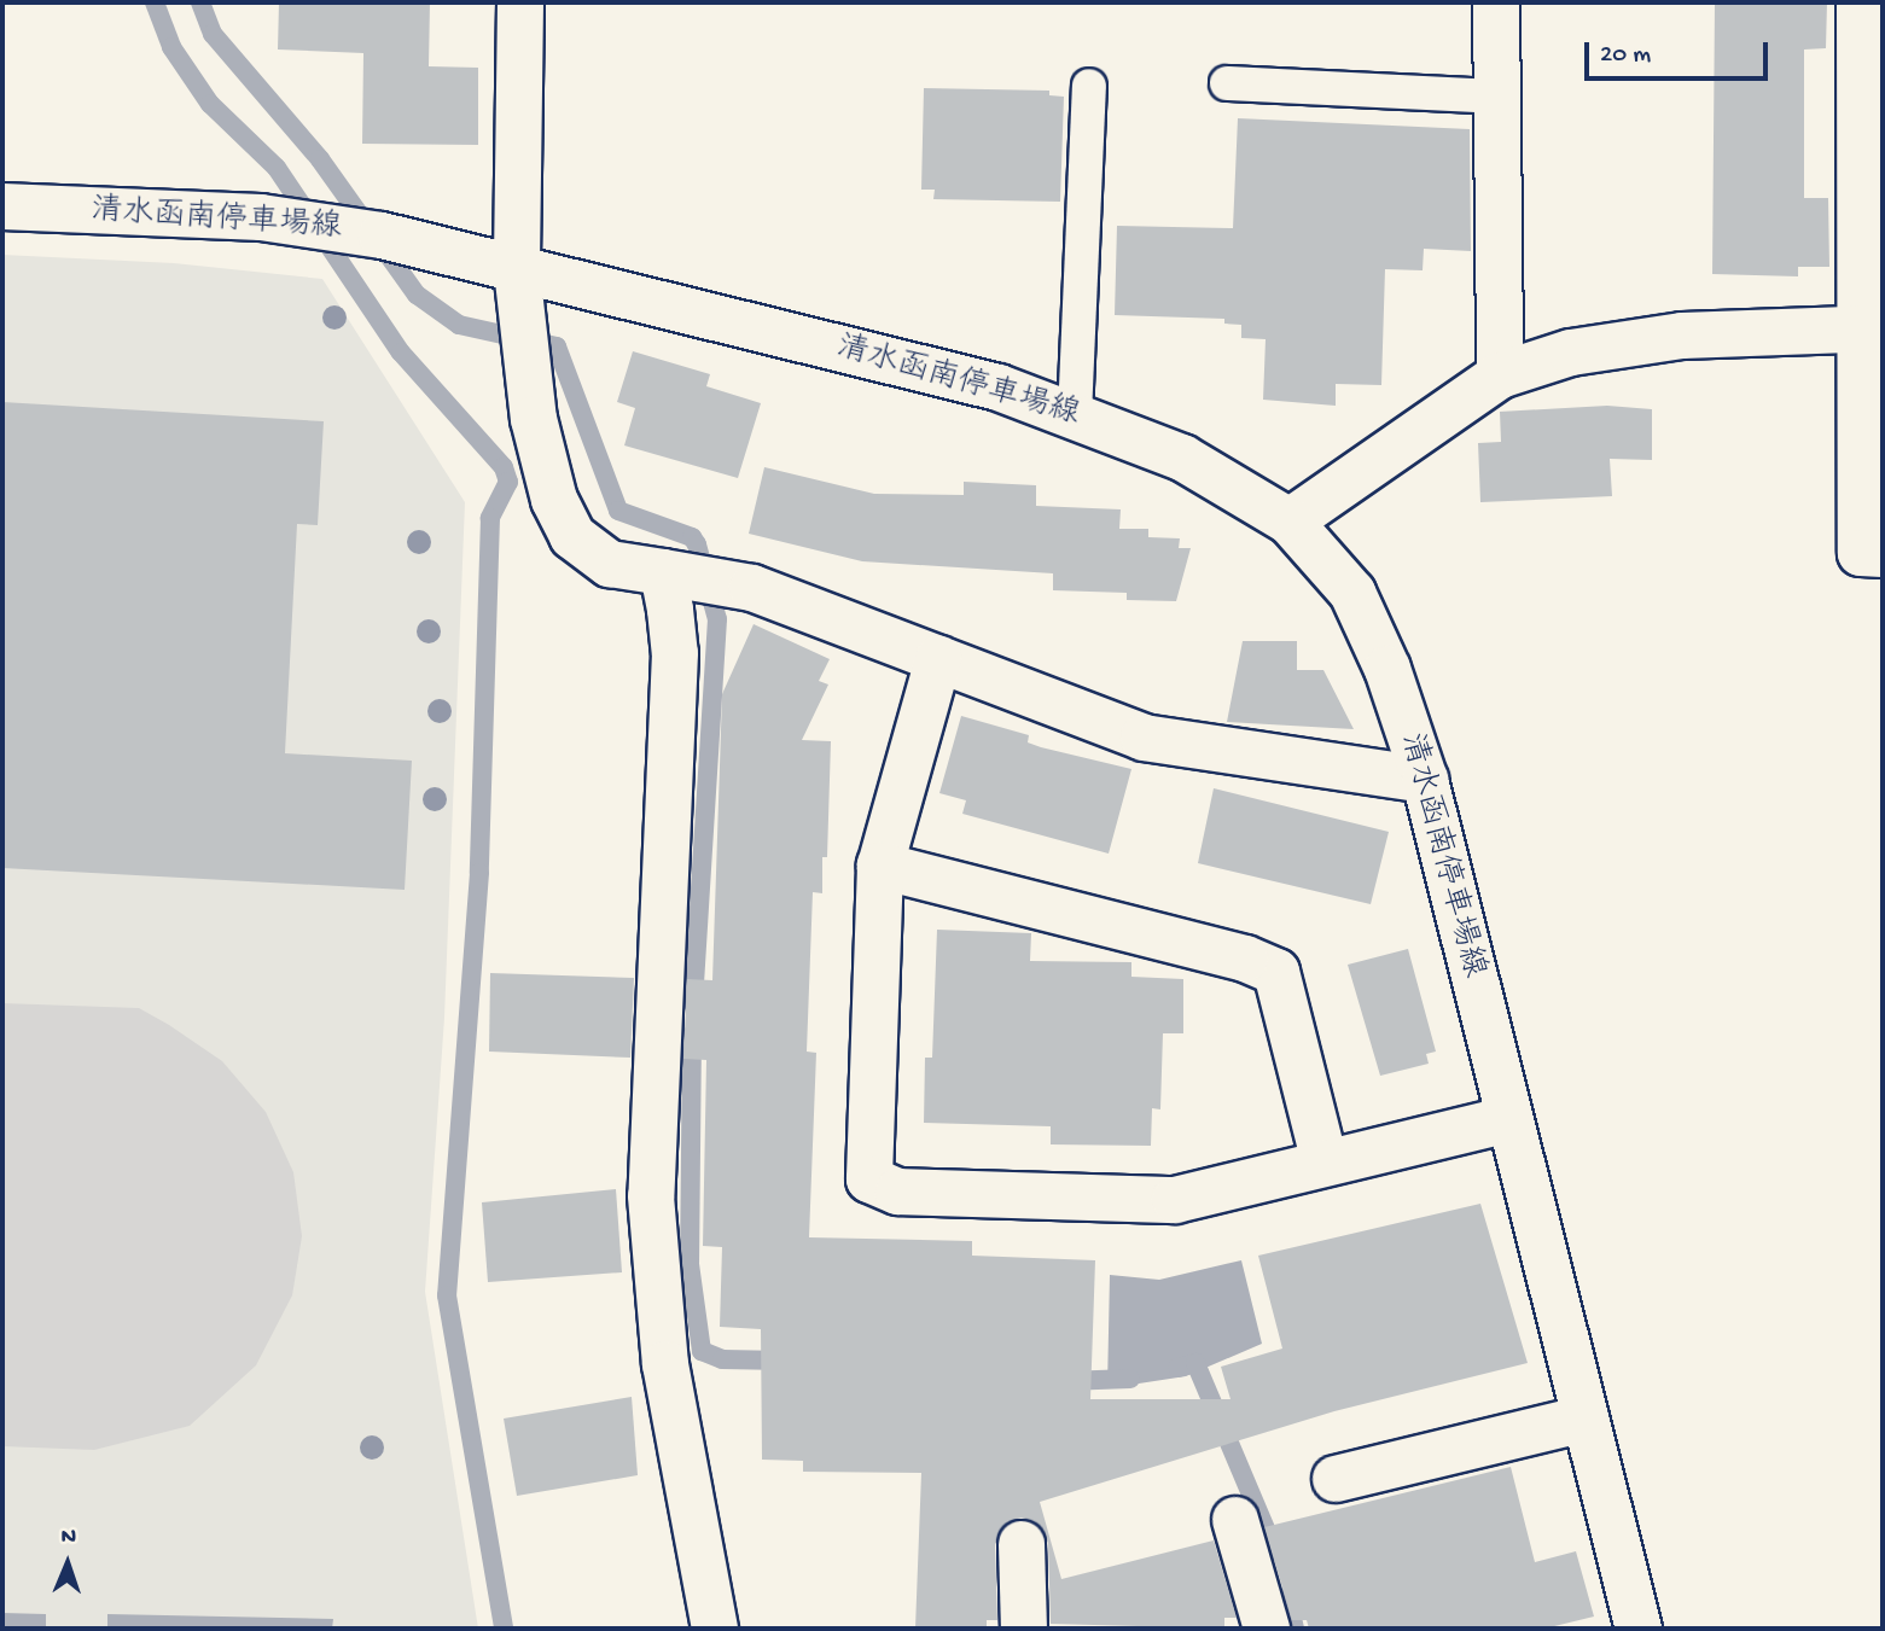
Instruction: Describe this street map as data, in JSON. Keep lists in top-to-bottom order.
{
  "streets": {
    "street": ["清水函南停車場線"]
  },
  "scale_bar": "20 m",
  "north": "top"
}
